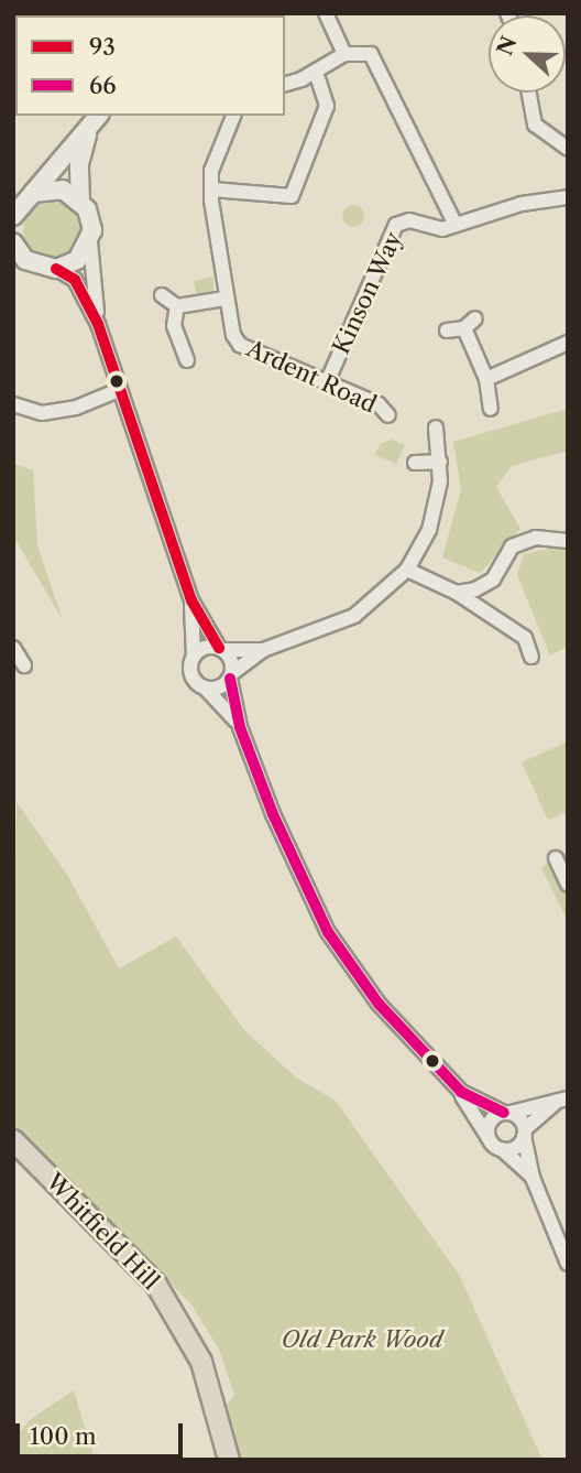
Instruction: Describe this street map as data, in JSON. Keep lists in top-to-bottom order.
{
  "streets": {
    "main road": ["Whitfield Hill"],
    "street": ["Kinson Way", "Ardent Road"]
  },
  "crossings": [
    ["Kinson Way", "Ardent Road"]
  ],
  "parks": ["Old Park Wood"],
  "lines": ["transit line 93", "transit line 66"],
  "legend": ["93", "66"],
  "scale_bar": "100 m",
  "north": "left"
}
